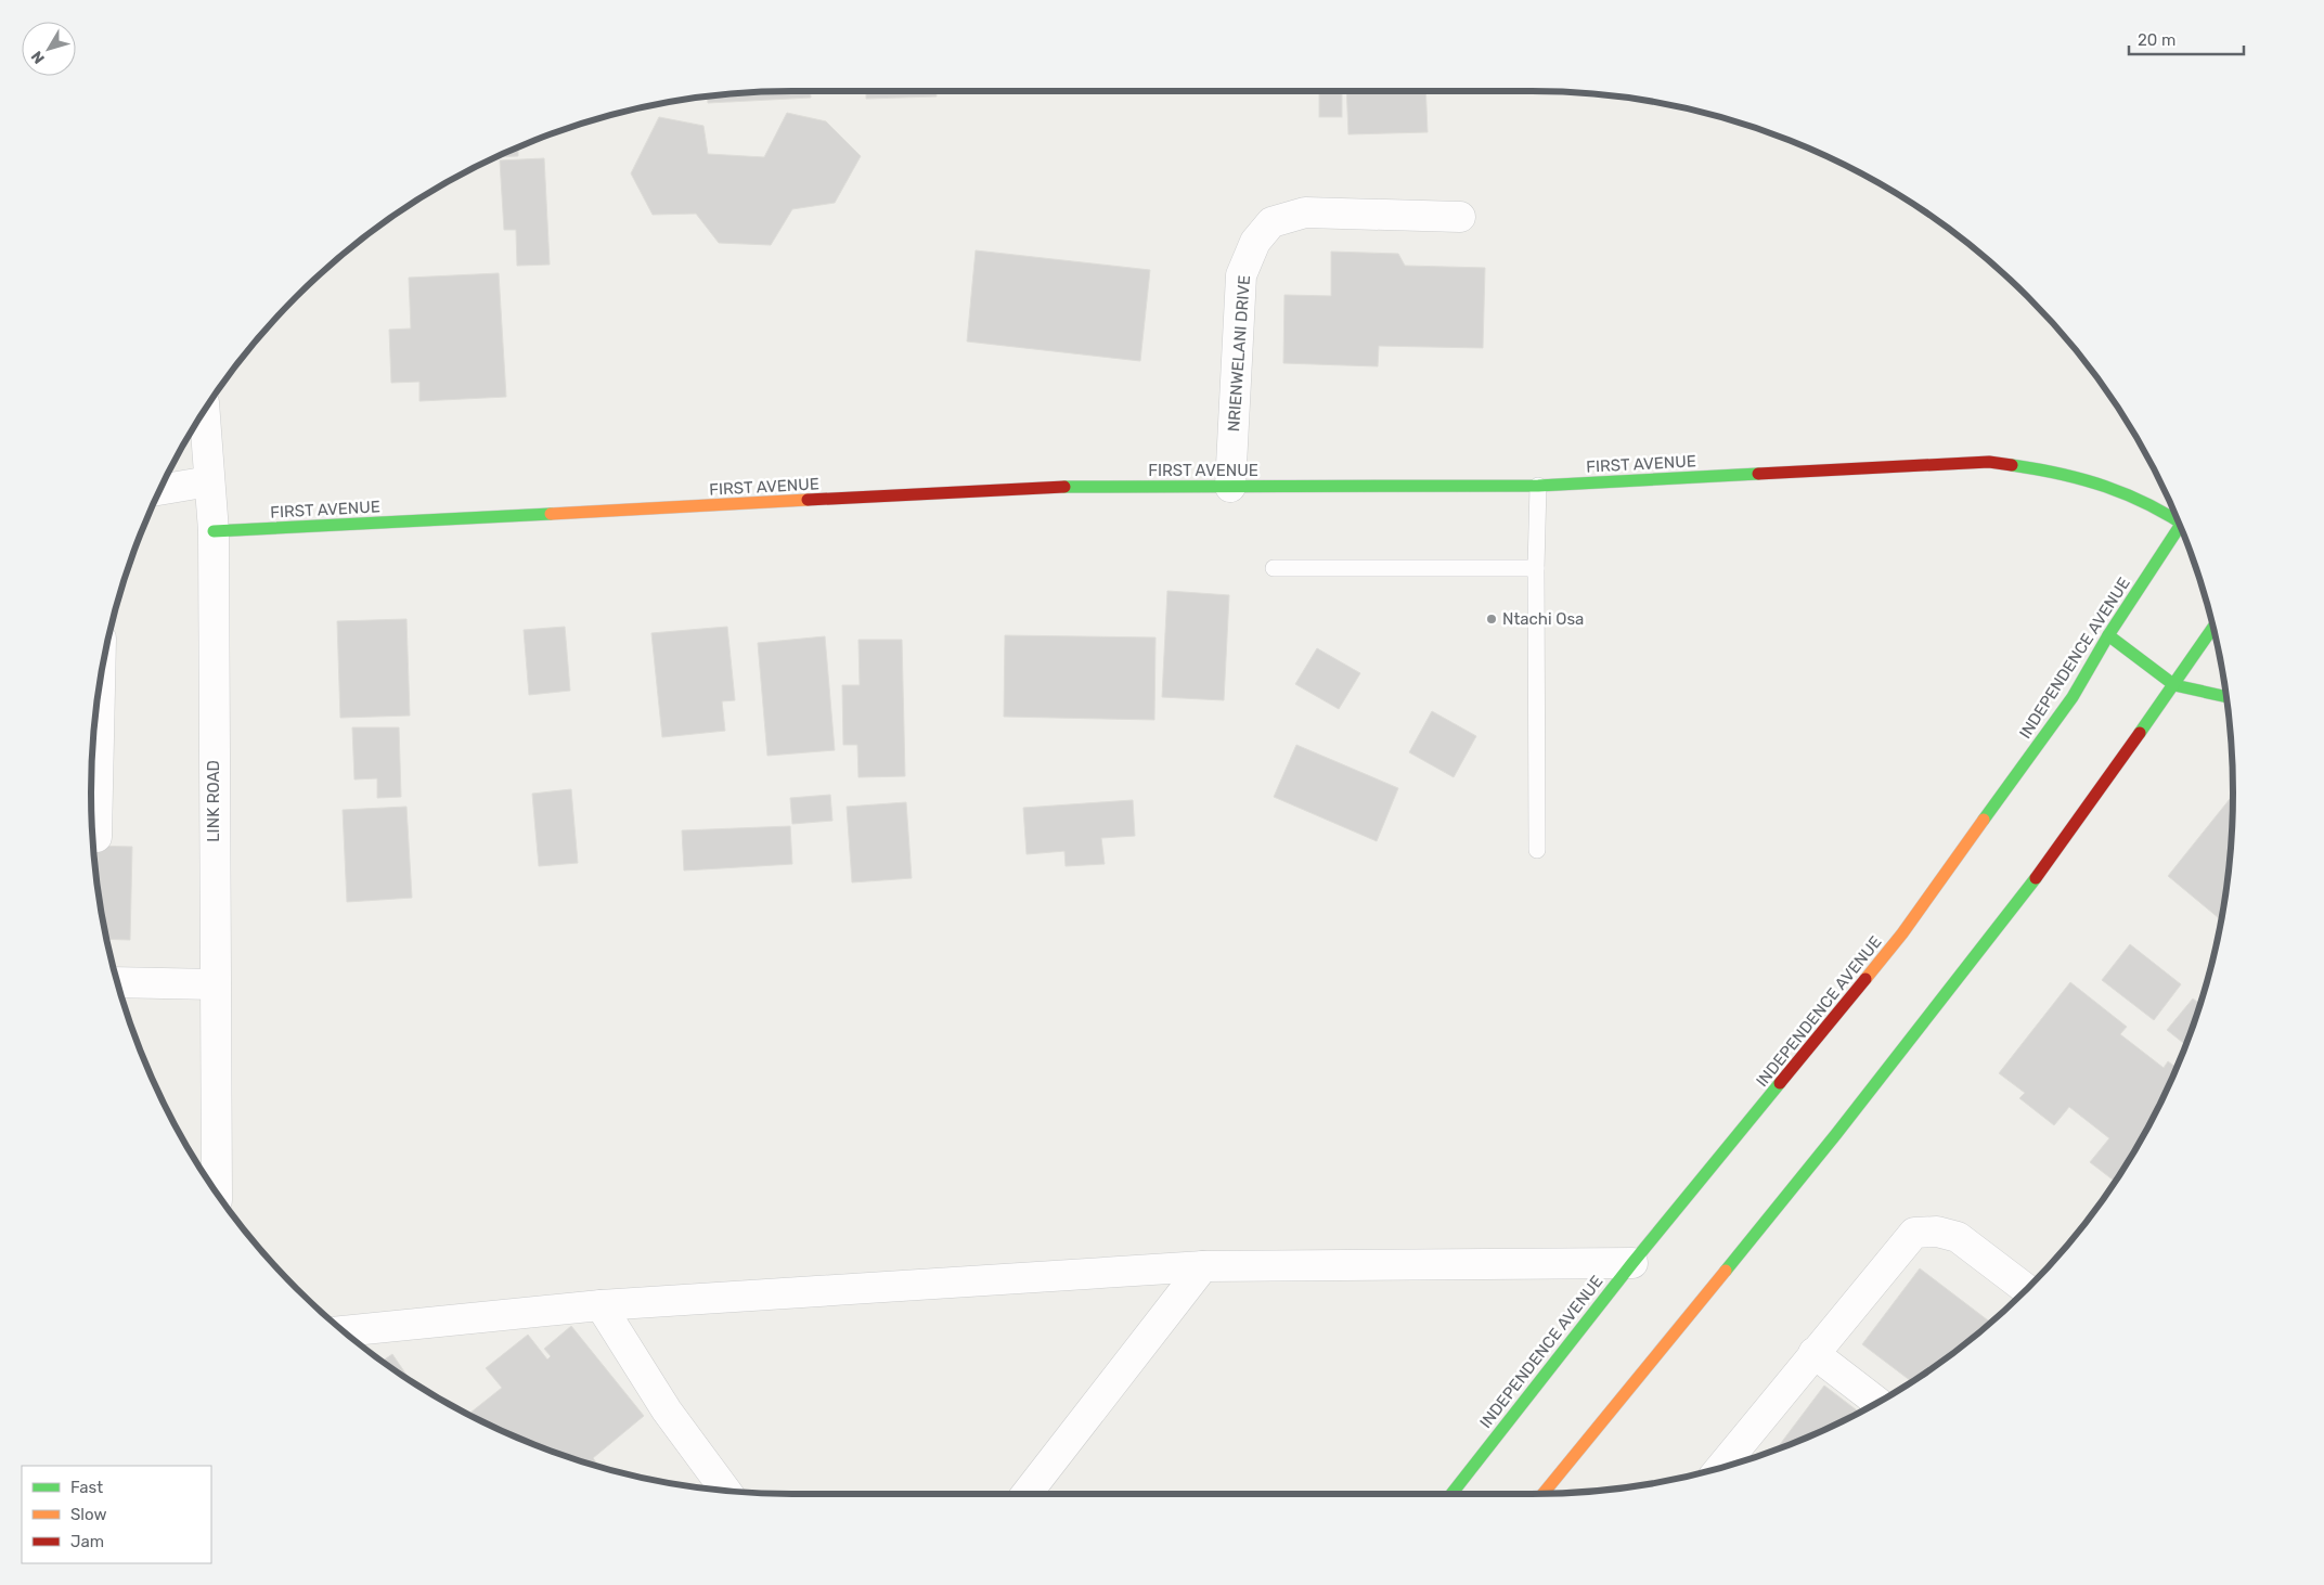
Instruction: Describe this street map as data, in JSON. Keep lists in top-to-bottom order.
{
  "streets": {
    "main road": ["FIRST AVENUE", "INDEPENDENCE AVENUE"],
    "street": ["NRIENWELANI DRIVE", "LINK ROAD"]
  },
  "crossings": [
    ["NRIENWELANI DRIVE", "FIRST AVENUE"],
    ["FIRST AVENUE", "LINK ROAD"]
  ],
  "places": ["Ntachi Osa"],
  "legend": ["Fast", "Slow", "Jam"],
  "scale_bar": "20 m",
  "north": "bottom left"
}
